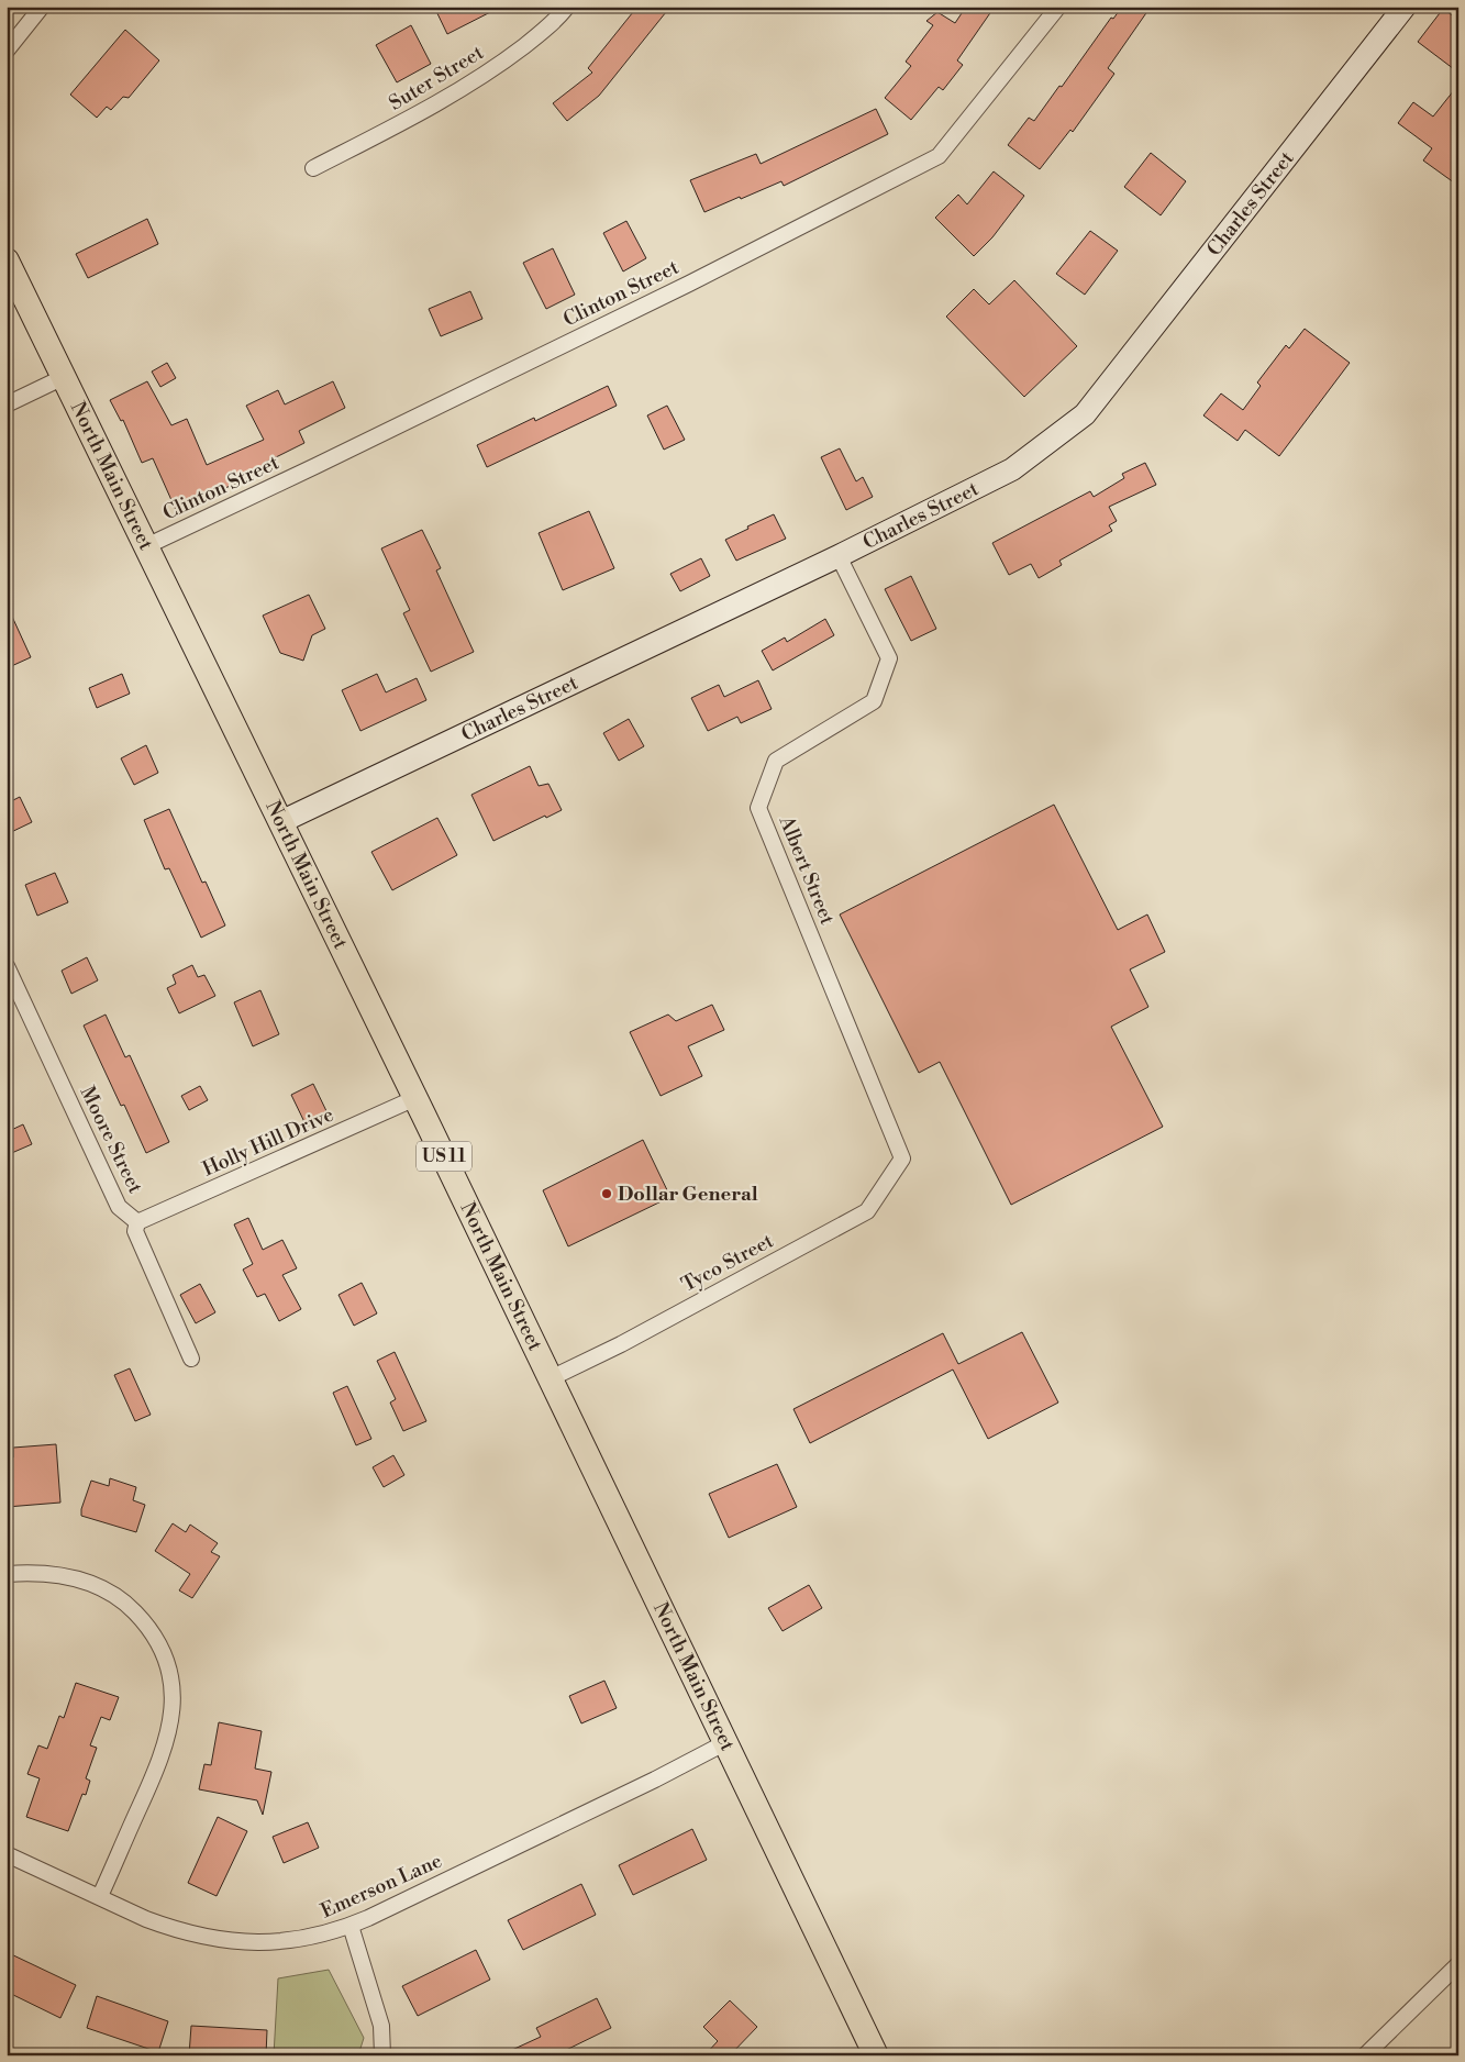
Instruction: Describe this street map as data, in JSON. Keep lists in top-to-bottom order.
{
  "streets": {
    "main road": ["North Main Street", "US 11"],
    "street": [
      "Suter Street",
      "Charles Street",
      "Clinton Street",
      "Albert Street",
      "Moore Street",
      "Holly Hill Drive",
      "Tyco Street",
      "Emerson Lane"
    ]
  },
  "crossings": [
    ["Charles Street", "North Main Street"],
    ["Charles Street", "Albert Street"],
    ["Clinton Street", "North Main Street"],
    ["North Main Street", "Holly Hill Drive"],
    ["North Main Street", "Tyco Street"],
    ["North Main Street", "Emerson Lane"],
    ["Albert Street", "Tyco Street"],
    ["Moore Street", "Holly Hill Drive"]
  ],
  "places": ["Dollar General"]
}
